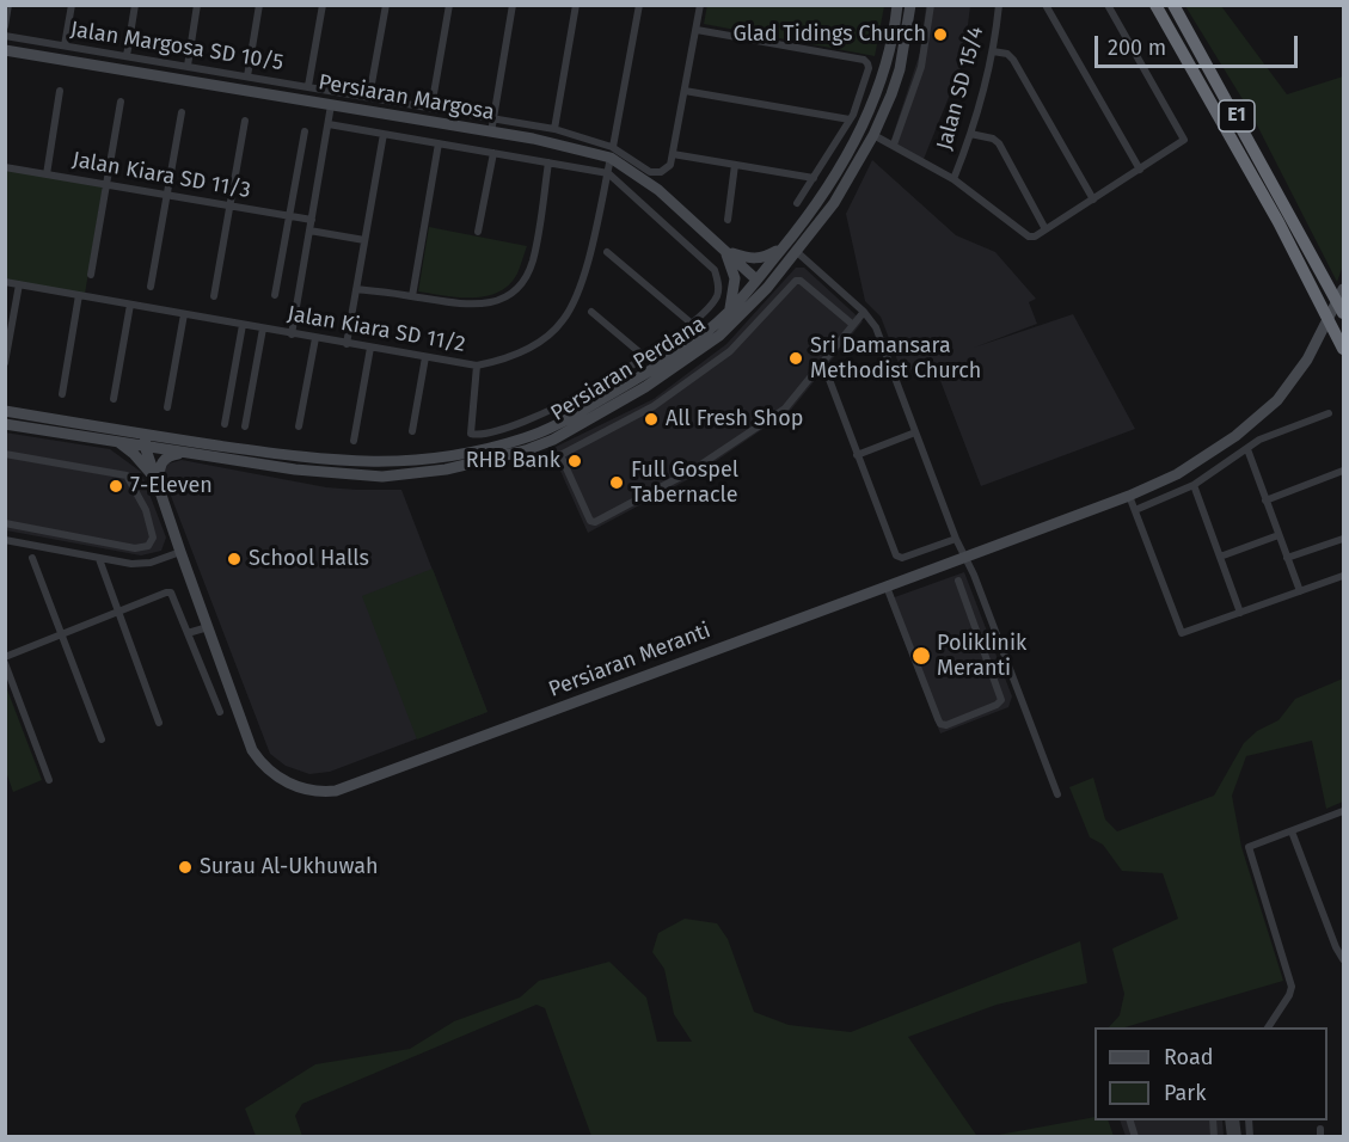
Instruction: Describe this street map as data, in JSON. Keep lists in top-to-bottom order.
{
  "streets": {
    "highway": ["E1"],
    "main road": ["Persiaran Margosa", "Persiaran Perdana", "Persiaran Meranti"],
    "street": [
      "Jalan Margosa SD 10/5",
      "Jalan SD 15/4",
      "Jalan Kiara SD 11/3",
      "Jalan Kiara SD 11/2"
    ]
  },
  "crossings": [
    ["Jalan Margosa SD 10/5", "Persiaran Margosa"],
    ["Jalan Margosa SD 10/5", "Jalan Kiara SD 11/2"],
    ["Persiaran Margosa", "Jalan Kiara SD 11/2"],
    ["Persiaran Margosa", "Persiaran Perdana"],
    ["Persiaran Perdana", "Persiaran Meranti"]
  ],
  "places": [
    "Glad Tidings Church",
    "Sri Damansara Methodist Church",
    "All Fresh Shop",
    "RHB Bank",
    "Full Gospel Tabernacle",
    "7-Eleven",
    "School Halls",
    "Poliklinik Meranti",
    "Surau Al-Ukhuwah"
  ],
  "legend": ["Road", "Park"],
  "scale_bar": "200 m"
}
